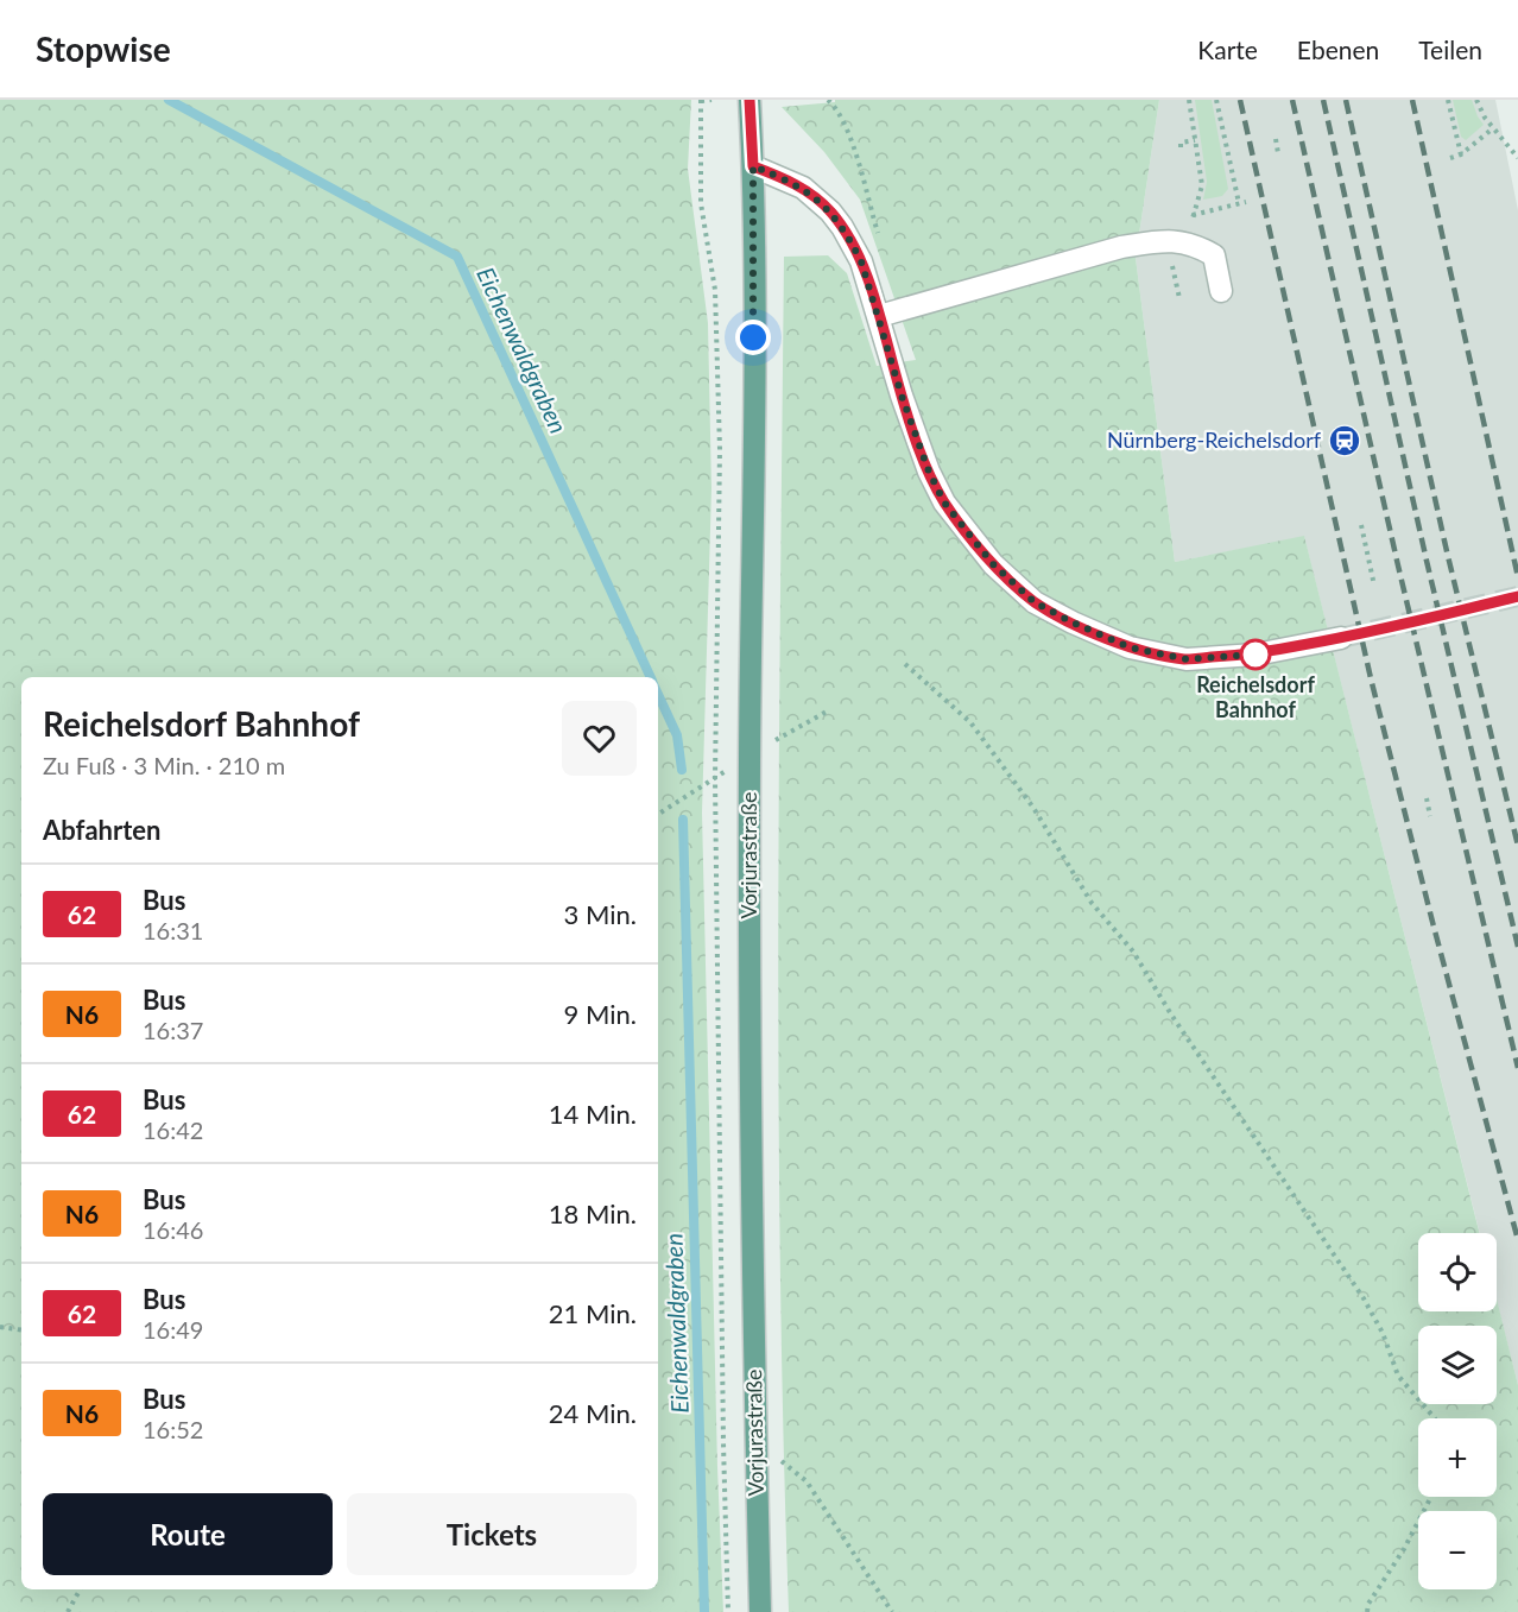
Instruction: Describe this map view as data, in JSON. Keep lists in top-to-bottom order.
{
  "streets": {
    "main road": ["Vorjurastraße"]
  },
  "water": ["Eichenwaldgraben"],
  "places": {
    "station": ["Nürnberg-Reichelsdorf"],
    "other": ["Reichelsdorf Bahnhof"]
  },
  "lines": ["bus line 62"],
  "page": {
    "header": "Stopwise",
    "nav": ["Karte", "Ebenen", "Teilen"],
    "heading": [
      ["Reichelsdorf Bahnhof", "Zu Fuß · 3 Min. · 210 m"],
      "Abfahrten"
    ],
    "list": [
      {
        "mark": "62",
        "name": "Bus",
        "note": "16:31",
        "value": "3 Min."
      },
      {
        "mark": "N6",
        "name": "Bus",
        "note": "16:37",
        "value": "9 Min."
      },
      {
        "mark": "62",
        "name": "Bus",
        "note": "16:42",
        "value": "14 Min."
      },
      {
        "mark": "N6",
        "name": "Bus",
        "note": "16:46",
        "value": "18 Min."
      },
      {
        "mark": "62",
        "name": "Bus",
        "note": "16:49",
        "value": "21 Min."
      },
      {
        "mark": "N6",
        "name": "Bus",
        "note": "16:52",
        "value": "24 Min."
      }
    ],
    "map_buttons": ["+", "−"],
    "buttons": ["Route", "Tickets"]
  }
}
